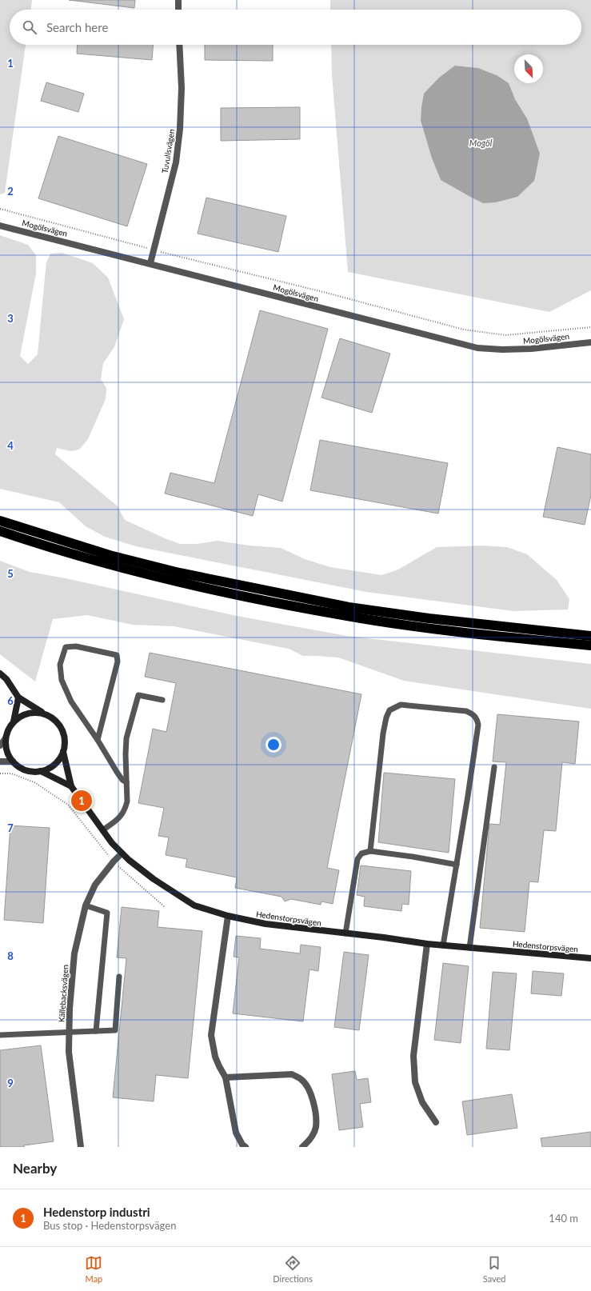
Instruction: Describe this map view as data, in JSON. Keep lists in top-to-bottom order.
{
  "streets": {
    "street": [
      "Tuvullsvägen",
      "Mogölsvägen",
      "Hedenstorpsvägen",
      "Källebacksvägen"
    ]
  },
  "crossings": [
    ["Tuvullsvägen", "Mogölsvägen"],
    ["Hedenstorpsvägen", "Källebacksvägen"]
  ],
  "water": ["Mogöl"],
  "north": "bottom right",
  "page": {
    "search": "Search here",
    "pins": "1",
    "heading": "Nearby",
    "list": [
      {
        "mark": "1",
        "name": "Hedenstorp industri",
        "note": "Bus stop · Hedenstorpsvägen",
        "value": "140 m"
      }
    ],
    "nav": ["Map", "Directions", "Saved"]
  },
  "grid": {
    "rows": [
      "1",
      "2",
      "3",
      "4",
      "5",
      "6",
      "7",
      "8",
      "9"
    ]
  }
}
